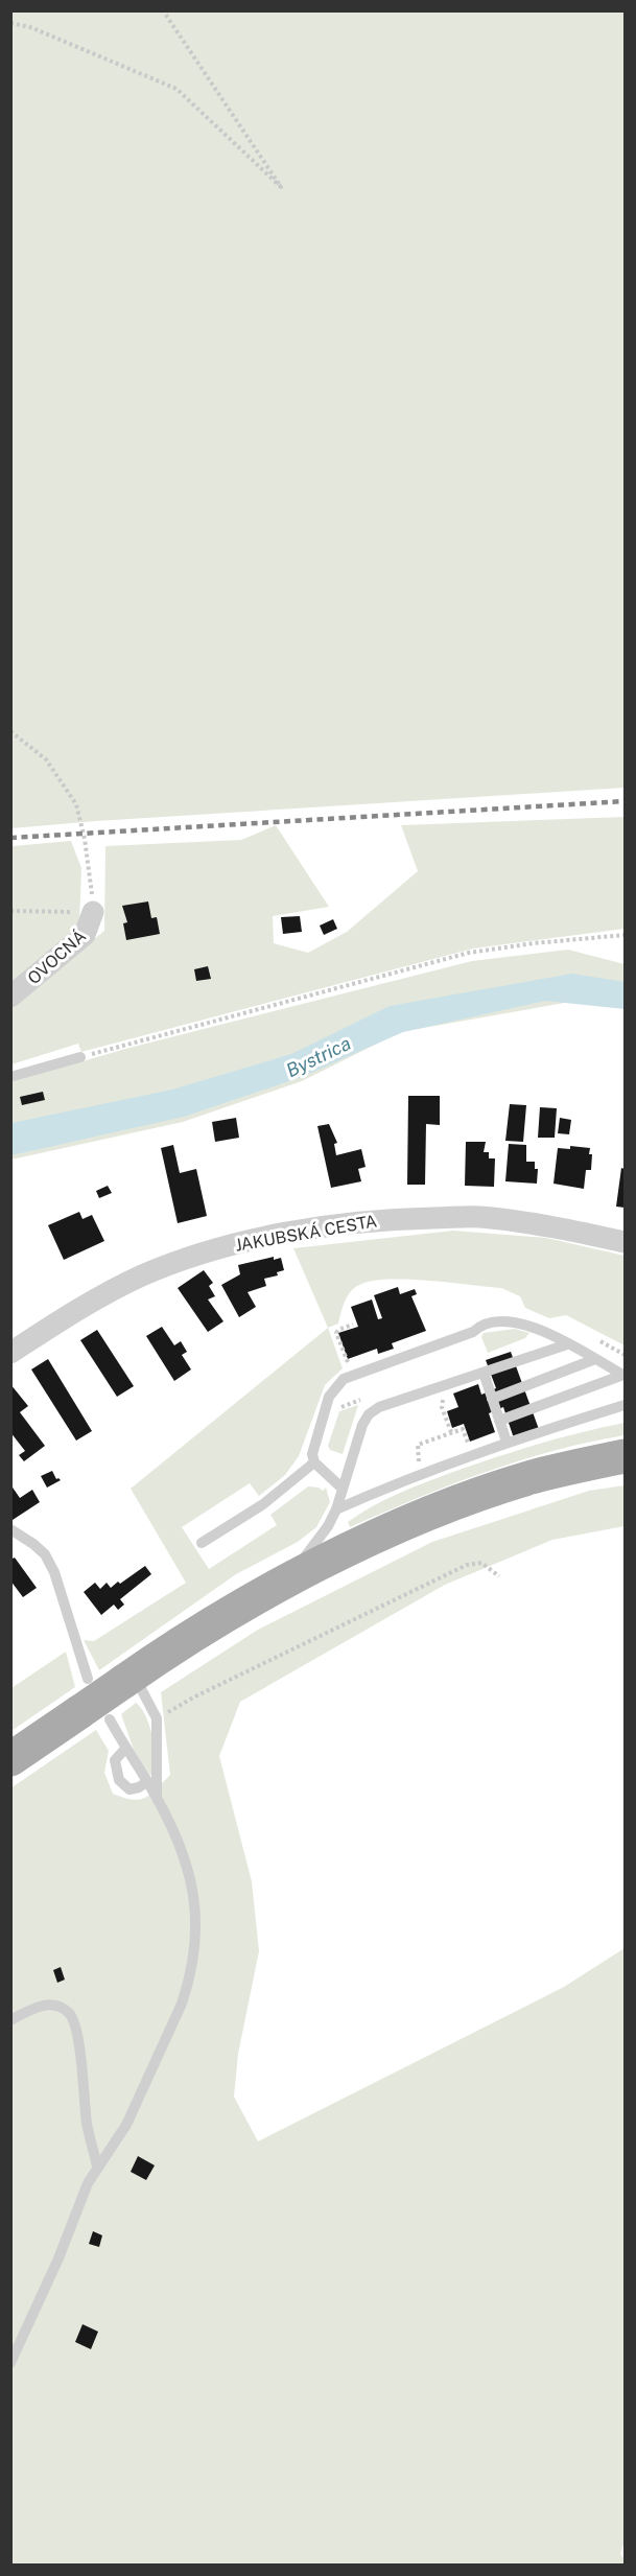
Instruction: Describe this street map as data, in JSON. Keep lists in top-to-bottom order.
{
  "streets": {
    "street": ["OVOCNÁ", "JAKUBSKÁ CESTA"]
  },
  "water": ["Bystrica"]
}
